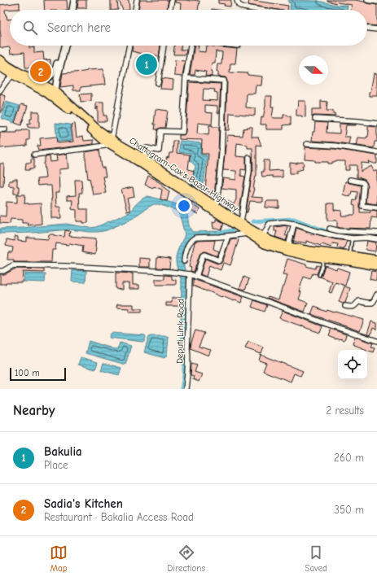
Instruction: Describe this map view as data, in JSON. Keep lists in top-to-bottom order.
{
  "streets": {
    "highway": ["Chattogram-Cox's Bazar Highway"],
    "street": ["Deputi Link Road"]
  },
  "scale_bar": "100 m",
  "north": "right",
  "page": {
    "search": "Search here",
    "pins": ["1", "2"],
    "scale": "100 m",
    "heading": ["Nearby", "2 results"],
    "list": [
      {
        "mark": "1",
        "name": "Bakulia",
        "note": "Place",
        "value": "260 m"
      },
      {
        "mark": "2",
        "name": "Sadia's Kitchen",
        "note": "Restaurant · Bakalia Access Road",
        "value": "350 m"
      }
    ],
    "nav": ["Map", "Directions", "Saved"]
  }
}
